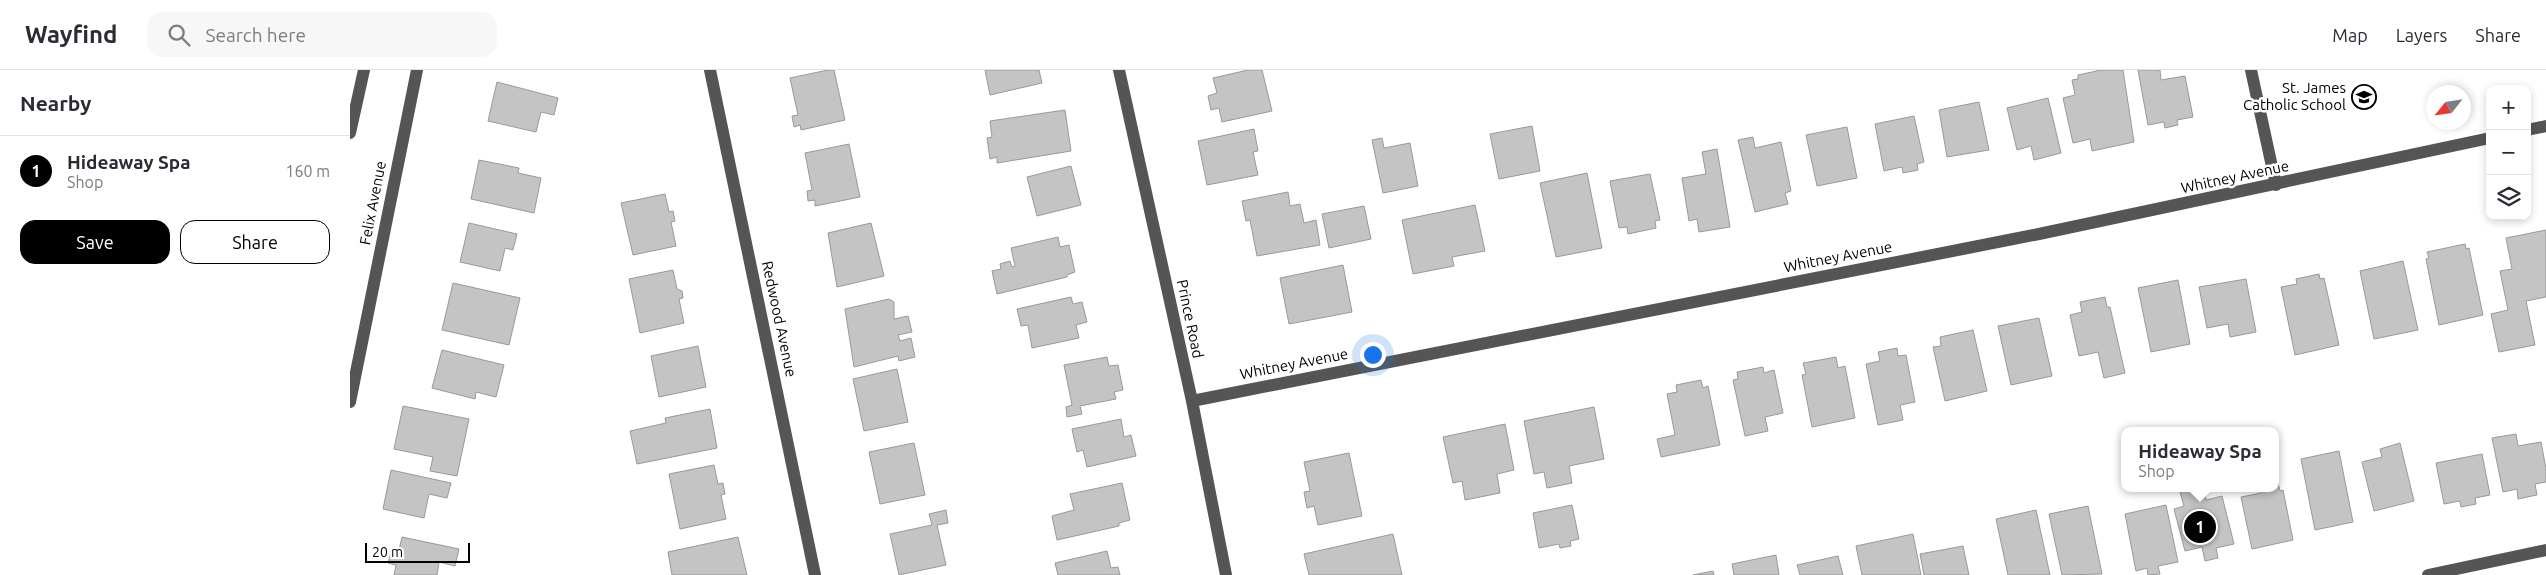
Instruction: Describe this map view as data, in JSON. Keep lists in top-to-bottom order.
{
  "streets": {
    "street": [
      "Whitney Avenue",
      "Felix Avenue",
      "Redwood Avenue",
      "Prince Road"
    ]
  },
  "crossings": [
    ["Whitney Avenue", "Prince Road"]
  ],
  "places": {
    "school or university": ["St. James Catholic School"]
  },
  "scale_bar": "20 m",
  "north": "bottom left",
  "page": {
    "header": "Wayfind",
    "search": "Search here",
    "nav": ["Map", "Layers", "Share"],
    "heading": "Nearby",
    "map_buttons": ["+", "−"],
    "list": [
      {
        "mark": "1",
        "name": "Hideaway Spa",
        "note": "Shop",
        "value": "160 m"
      }
    ],
    "buttons": ["Save", "Share"],
    "popup": ["Hideaway Spa", "Shop"],
    "pins": "1",
    "scale": "20 m"
  }
}
